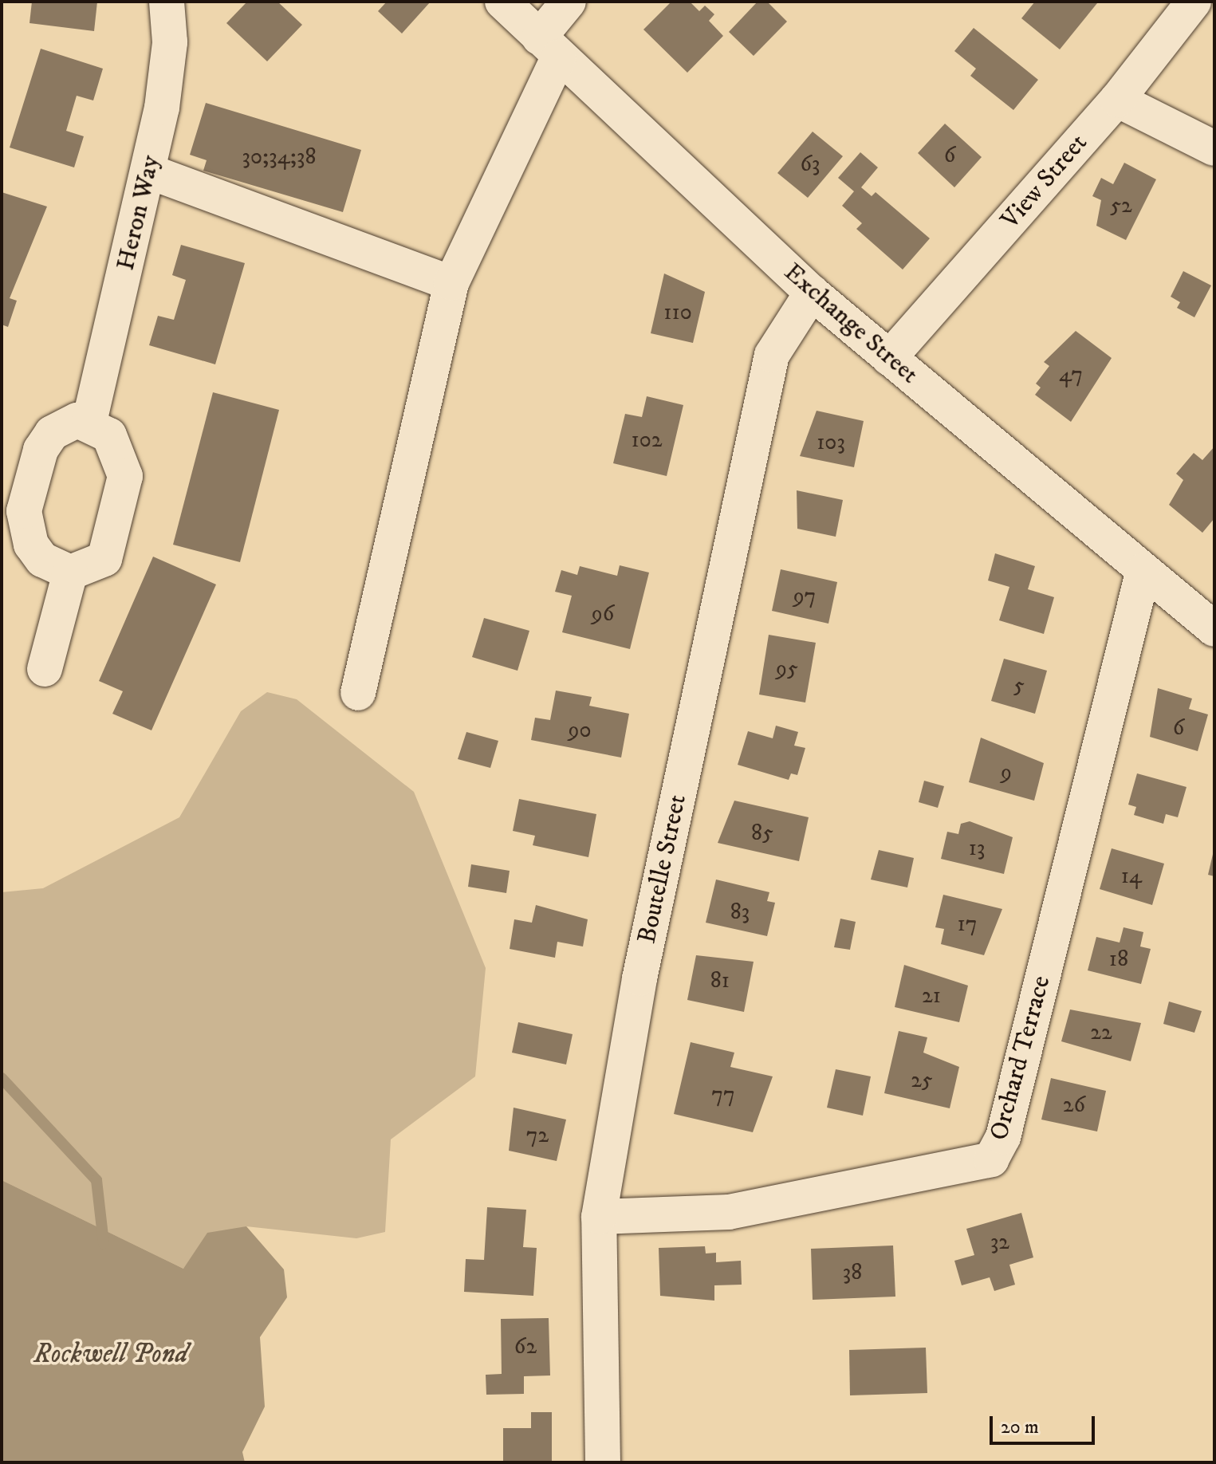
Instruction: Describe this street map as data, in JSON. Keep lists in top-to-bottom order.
{
  "streets": {
    "street": [
      "View Street",
      "Heron Way",
      "Exchange Street",
      "Boutelle Street",
      "Orchard Terrace"
    ]
  },
  "crossings": [
    ["View Street", "Exchange Street"],
    ["Exchange Street", "Boutelle Street"],
    ["Exchange Street", "Orchard Terrace"],
    ["Boutelle Street", "Orchard Terrace"]
  ],
  "water": ["Rockwell Pond"],
  "house_numbers": [
    "6",
    "30;34;38",
    "63",
    "52",
    "110",
    "47",
    "102",
    "103",
    "97",
    "96",
    "95",
    "5",
    "6",
    "90",
    "9",
    "85",
    "13",
    "14",
    "83",
    "17",
    "18",
    "81",
    "21",
    "22",
    "25",
    "77",
    "26",
    "72",
    "32",
    "38",
    "62"
  ],
  "scale_bar": "20 m"
}
